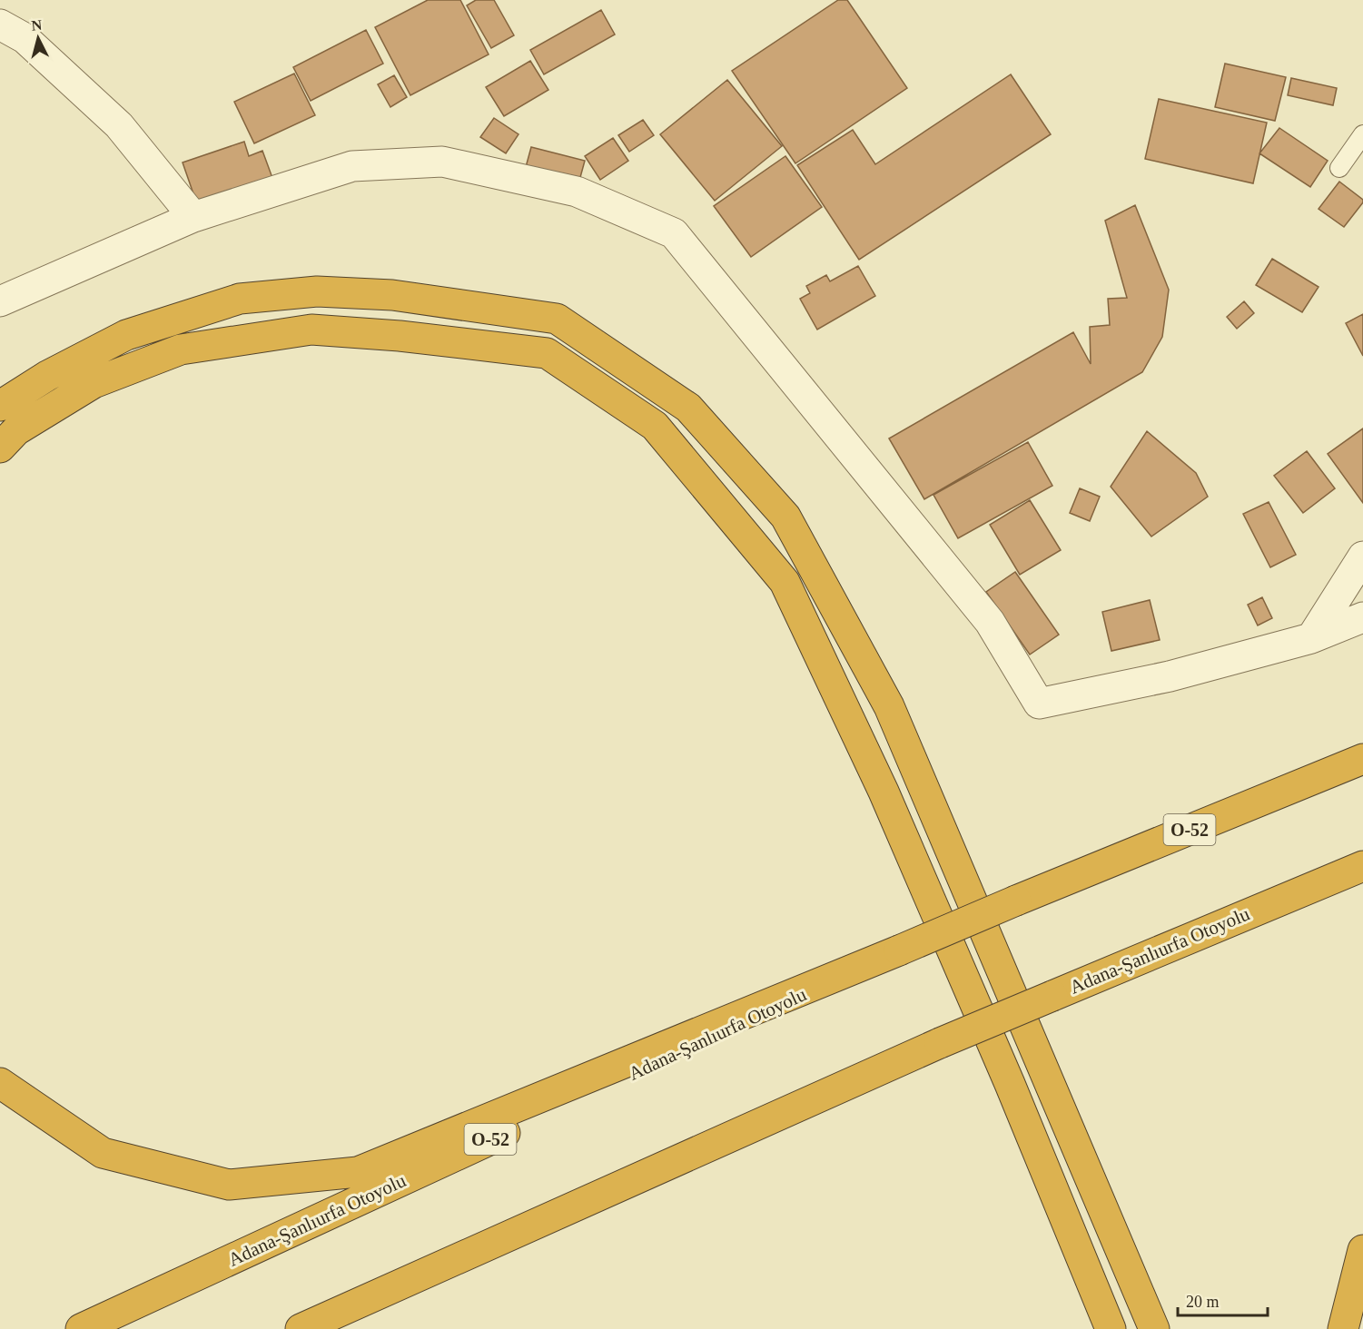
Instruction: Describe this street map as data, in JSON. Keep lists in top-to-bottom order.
{
  "streets": {
    "highway": ["O-52", "Adana-Şanlıurfa Otoyolu"]
  },
  "scale_bar": "20 m",
  "north": "top"
}
